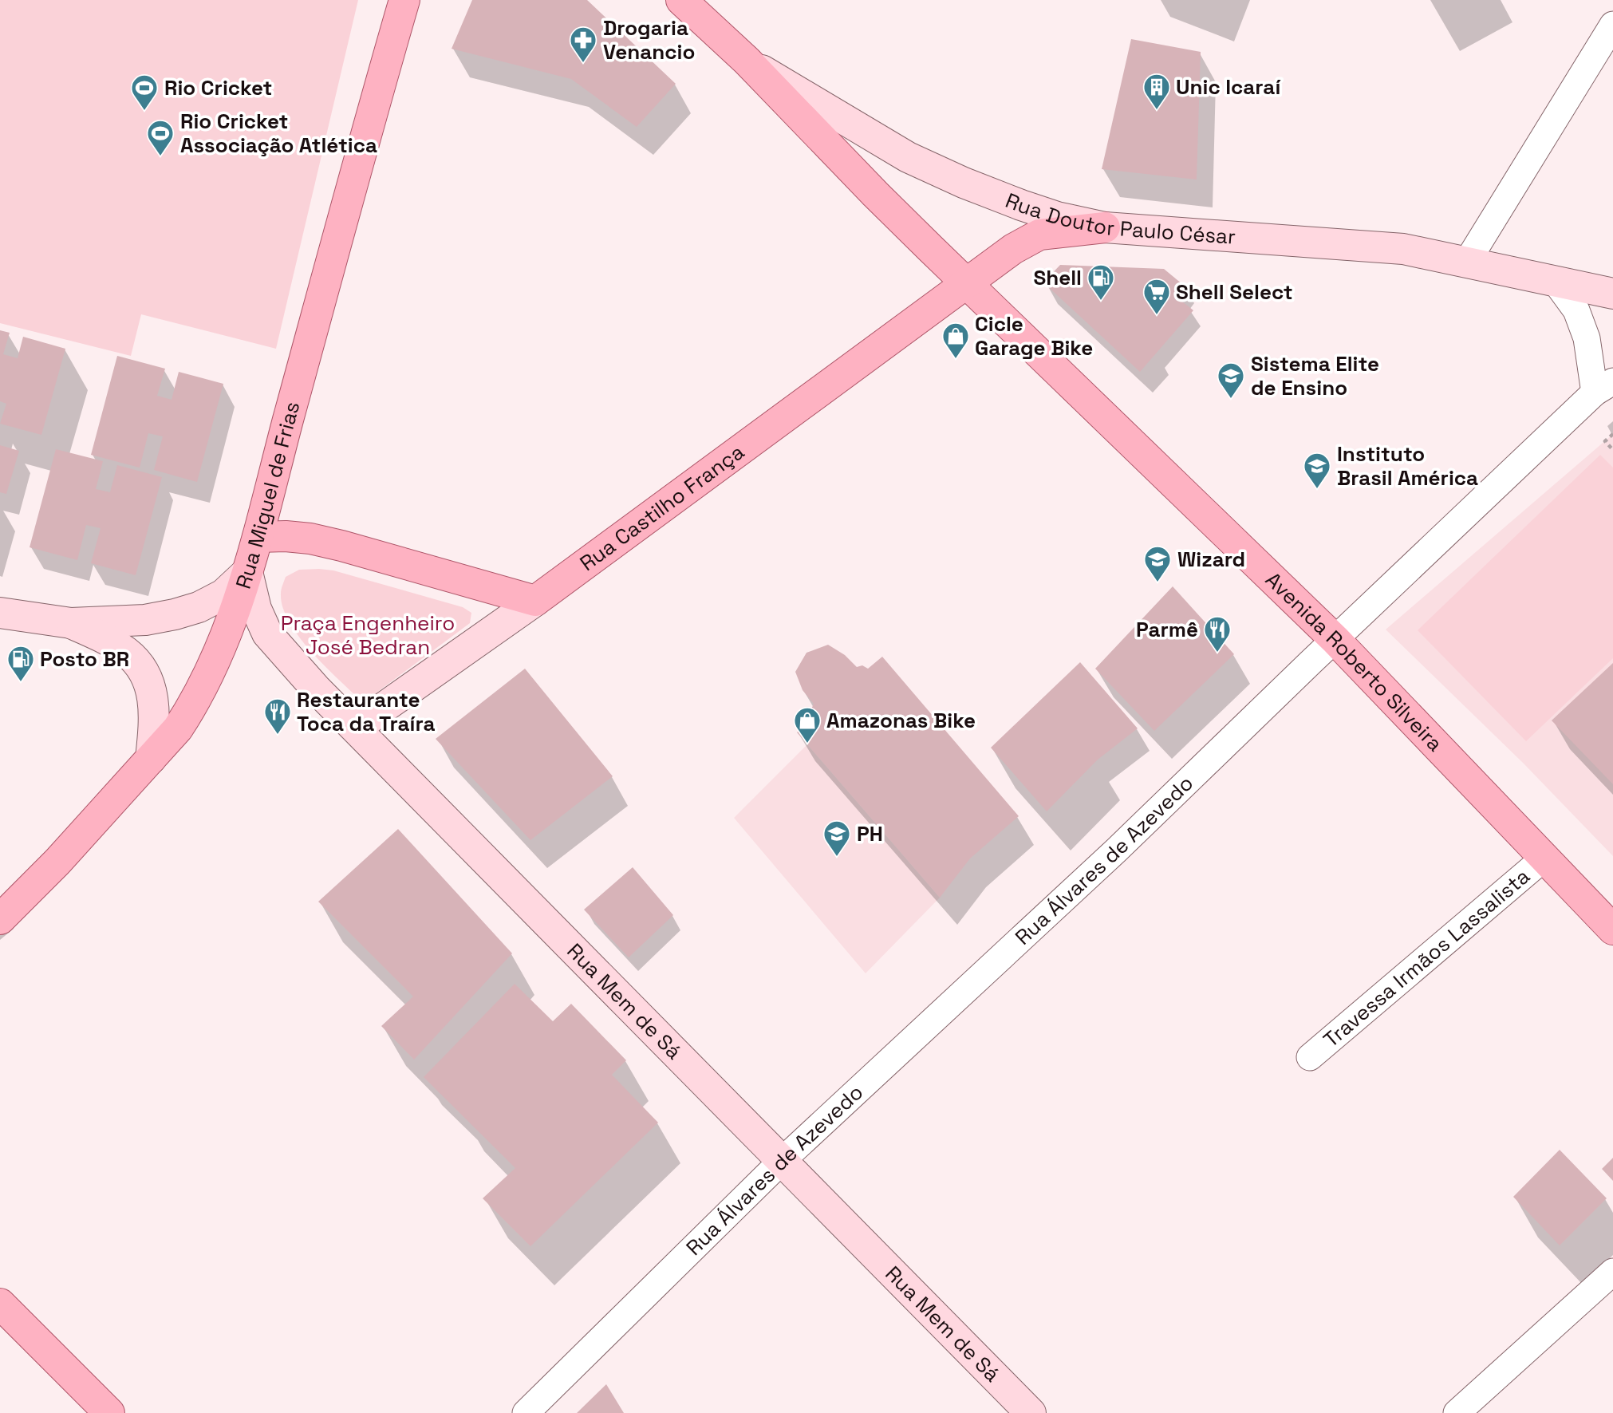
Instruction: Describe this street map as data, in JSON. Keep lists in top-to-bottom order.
{
  "streets": {
    "main road": [
      "Rua Doutor Paulo César",
      "Rua Miguel de Frias",
      "Rua Castilho França",
      "Avenida Roberto Silveira",
      "Rua Mem de Sá"
    ],
    "street": ["Rua Álvares de Azevedo", "Travessa Irmãos Lassalista"]
  },
  "crossings": [
    ["Rua Doutor Paulo César", "Rua Castilho França"],
    ["Rua Doutor Paulo César", "Avenida Roberto Silveira"],
    ["Rua Doutor Paulo César", "Rua Álvares de Azevedo"],
    ["Rua Miguel de Frias", "Rua Mem de Sá"],
    ["Rua Castilho França", "Avenida Roberto Silveira"],
    ["Rua Castilho França", "Rua Mem de Sá"],
    ["Avenida Roberto Silveira", "Rua Álvares de Azevedo"],
    ["Avenida Roberto Silveira", "Travessa Irmãos Lassalista"],
    ["Rua Álvares de Azevedo", "Rua Mem de Sá"]
  ],
  "parks": ["Praça Engenheiro José Bedran"],
  "places": {
    "pharmacy": ["Drogaria Venancio"],
    "building": ["Unic Icaraí"],
    "sports": ["Rio Cricket", "Rio Cricket Associação Atlética"],
    "fuel station": ["Shell", "Posto BR"],
    "supermarket": ["Shell Select"],
    "shop": ["Cicle Garage Bike", "Amazonas Bike"],
    "school or university": [
      "Sistema Elite de Ensino",
      "Instituto Brasil América",
      "Wizard",
      "PH"
    ],
    "restaurant": ["Parmê", "Restaurante Toca da Traíra"]
  }
}
